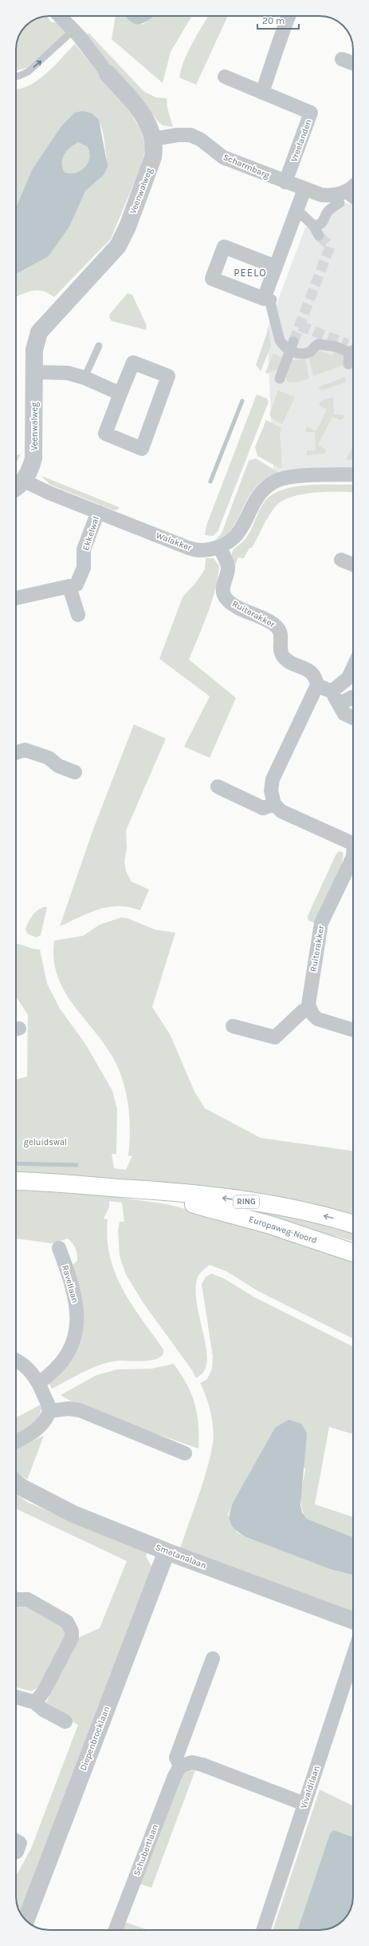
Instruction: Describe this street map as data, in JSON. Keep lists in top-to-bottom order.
{
  "streets": {
    "main road": ["RING", "Europaweg-Noord"],
    "street": [
      "Vreelanden",
      "Scharmbarg",
      "Veenwalweg",
      "Ekkelwal",
      "Walakker",
      "Ruiterakker",
      "Ravellaan",
      "Smetanalaan",
      "Diepenbrocklaan",
      "Vivaldilaan",
      "Schubertlaan"
    ]
  },
  "crossings": [
    ["Vreelanden", "Scharmbarg"],
    ["Scharmbarg", "Veenwalweg"],
    ["Veenwalweg", "Walakker"],
    ["Ekkelwal", "Walakker"],
    ["Walakker", "Ruiterakker"],
    ["Smetanalaan", "Diepenbrocklaan"]
  ],
  "districts": ["PEELO"],
  "parks": ["geluidswal"],
  "scale_bar": "20 m"
}
